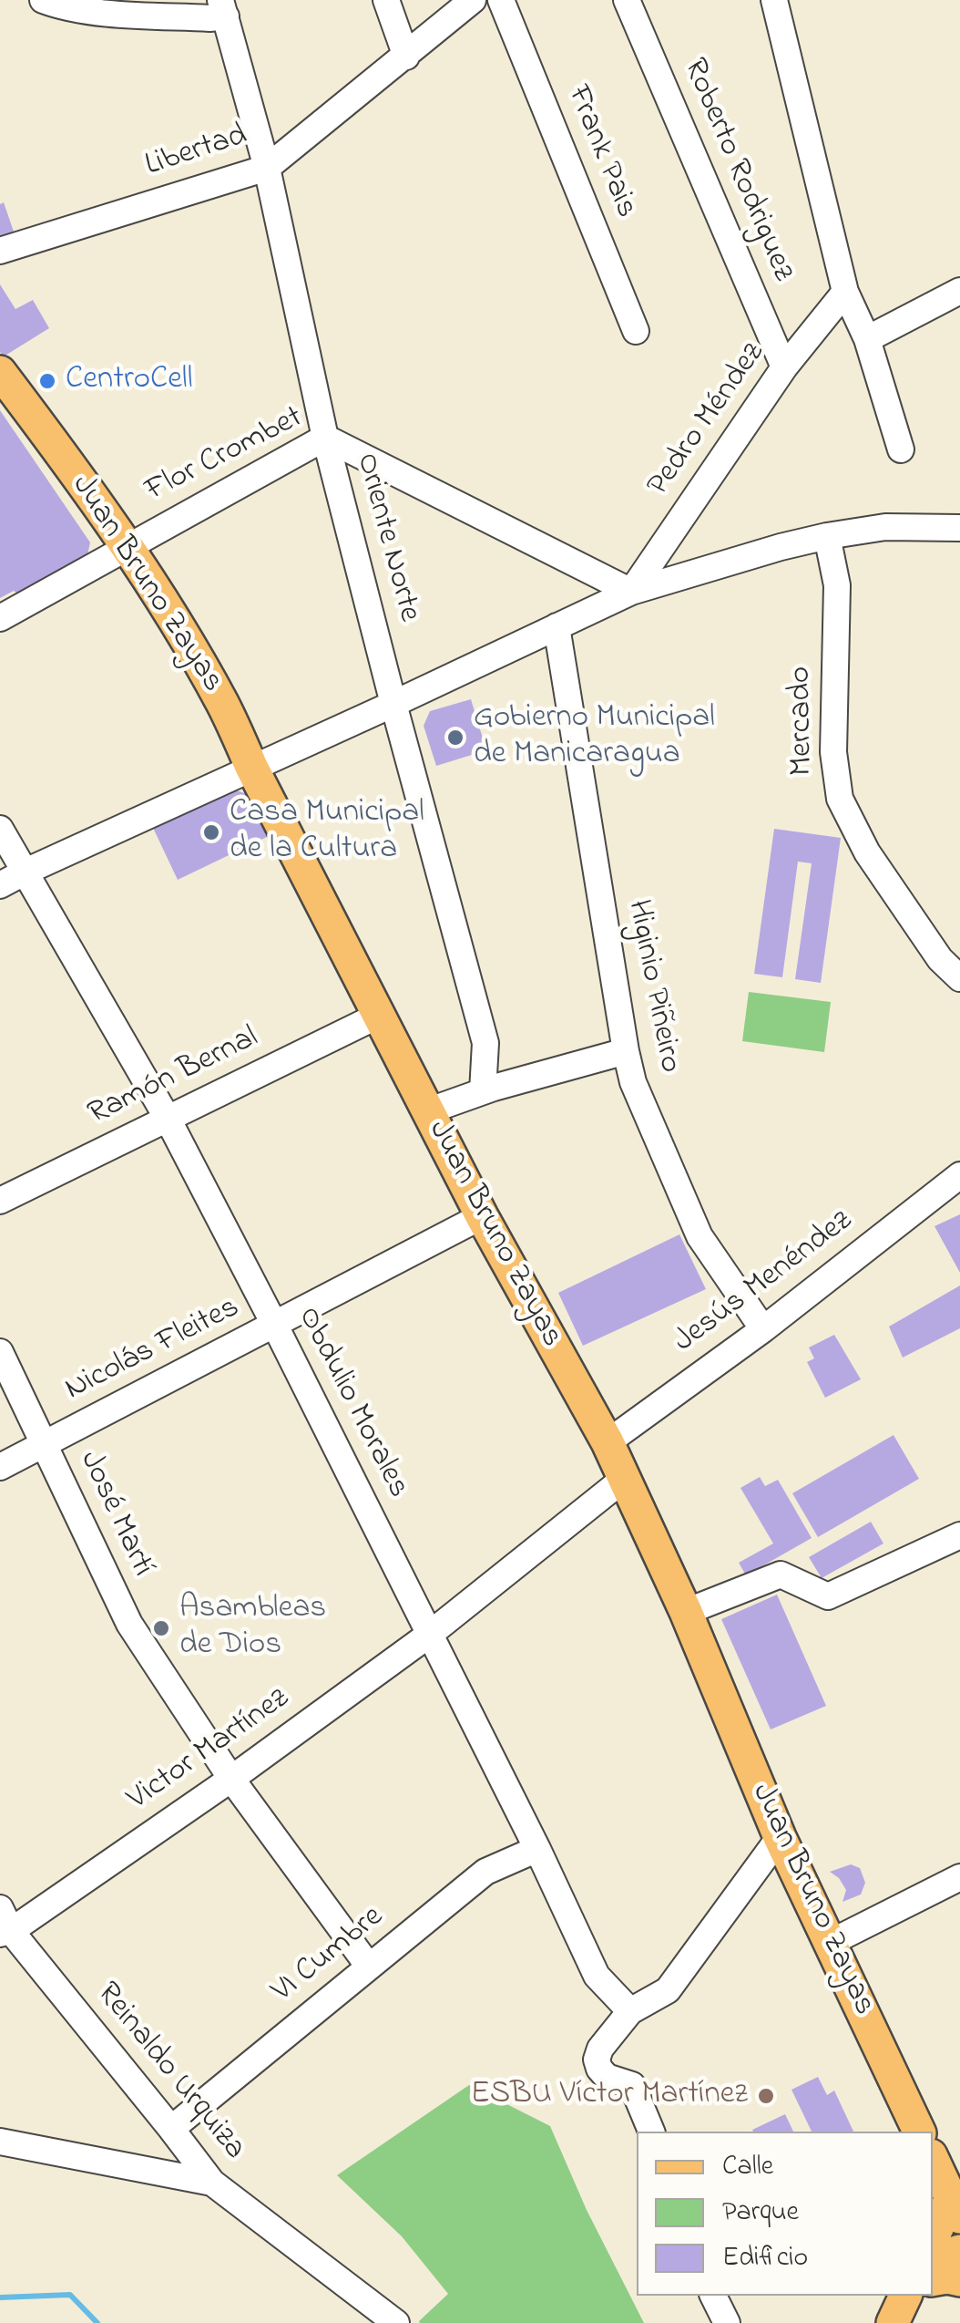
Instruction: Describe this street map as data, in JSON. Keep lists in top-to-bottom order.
{
  "streets": {
    "main road": ["Juan Bruno Zayas"],
    "street": [
      "Libertad",
      "Frank Pais",
      "Roberto Rodriguez",
      "Pedro Méndez",
      "Flor Crombet",
      "Oriente Norte",
      "Mercado",
      "Higinio Piñeiro",
      "Ramón Bernal",
      "Jesús Menéndez",
      "Nicolás Fleites",
      "Obdulio Morales",
      "José Martí",
      "Victor Martínez",
      "VI Cumbre",
      "Reinaldo Urquiza"
    ]
  },
  "crossings": [
    ["Libertad", "Oriente Norte"],
    ["Roberto Rodriguez", "Pedro Méndez"],
    ["Pedro Méndez", "Flor Crombet"],
    ["Flor Crombet", "Oriente Norte"],
    ["Flor Crombet", "Juan Bruno Zayas"],
    ["Juan Bruno Zayas", "Ramón Bernal"],
    ["Juan Bruno Zayas", "Jesús Menéndez"],
    ["Juan Bruno Zayas", "Nicolás Fleites"],
    ["Juan Bruno Zayas", "Victor Martínez"],
    ["Higinio Piñeiro", "Jesús Menéndez"],
    ["Ramón Bernal", "Obdulio Morales"],
    ["Nicolás Fleites", "Obdulio Morales"],
    ["Nicolás Fleites", "José Martí"],
    ["Obdulio Morales", "Victor Martínez"],
    ["Obdulio Morales", "VI Cumbre"],
    ["José Martí", "Victor Martínez"],
    ["José Martí", "VI Cumbre"],
    ["Victor Martínez", "Reinaldo Urquiza"],
    ["VI Cumbre", "Reinaldo Urquiza"]
  ],
  "places": [
    "CentroCell",
    "Gobierno Municipal de Manicaragua",
    "Casa Municipal de la Cultura",
    "Asambleas de Dios",
    "ESBU Víctor Martínez"
  ],
  "legend": ["Calle", "Parque", "Edificio"]
}
